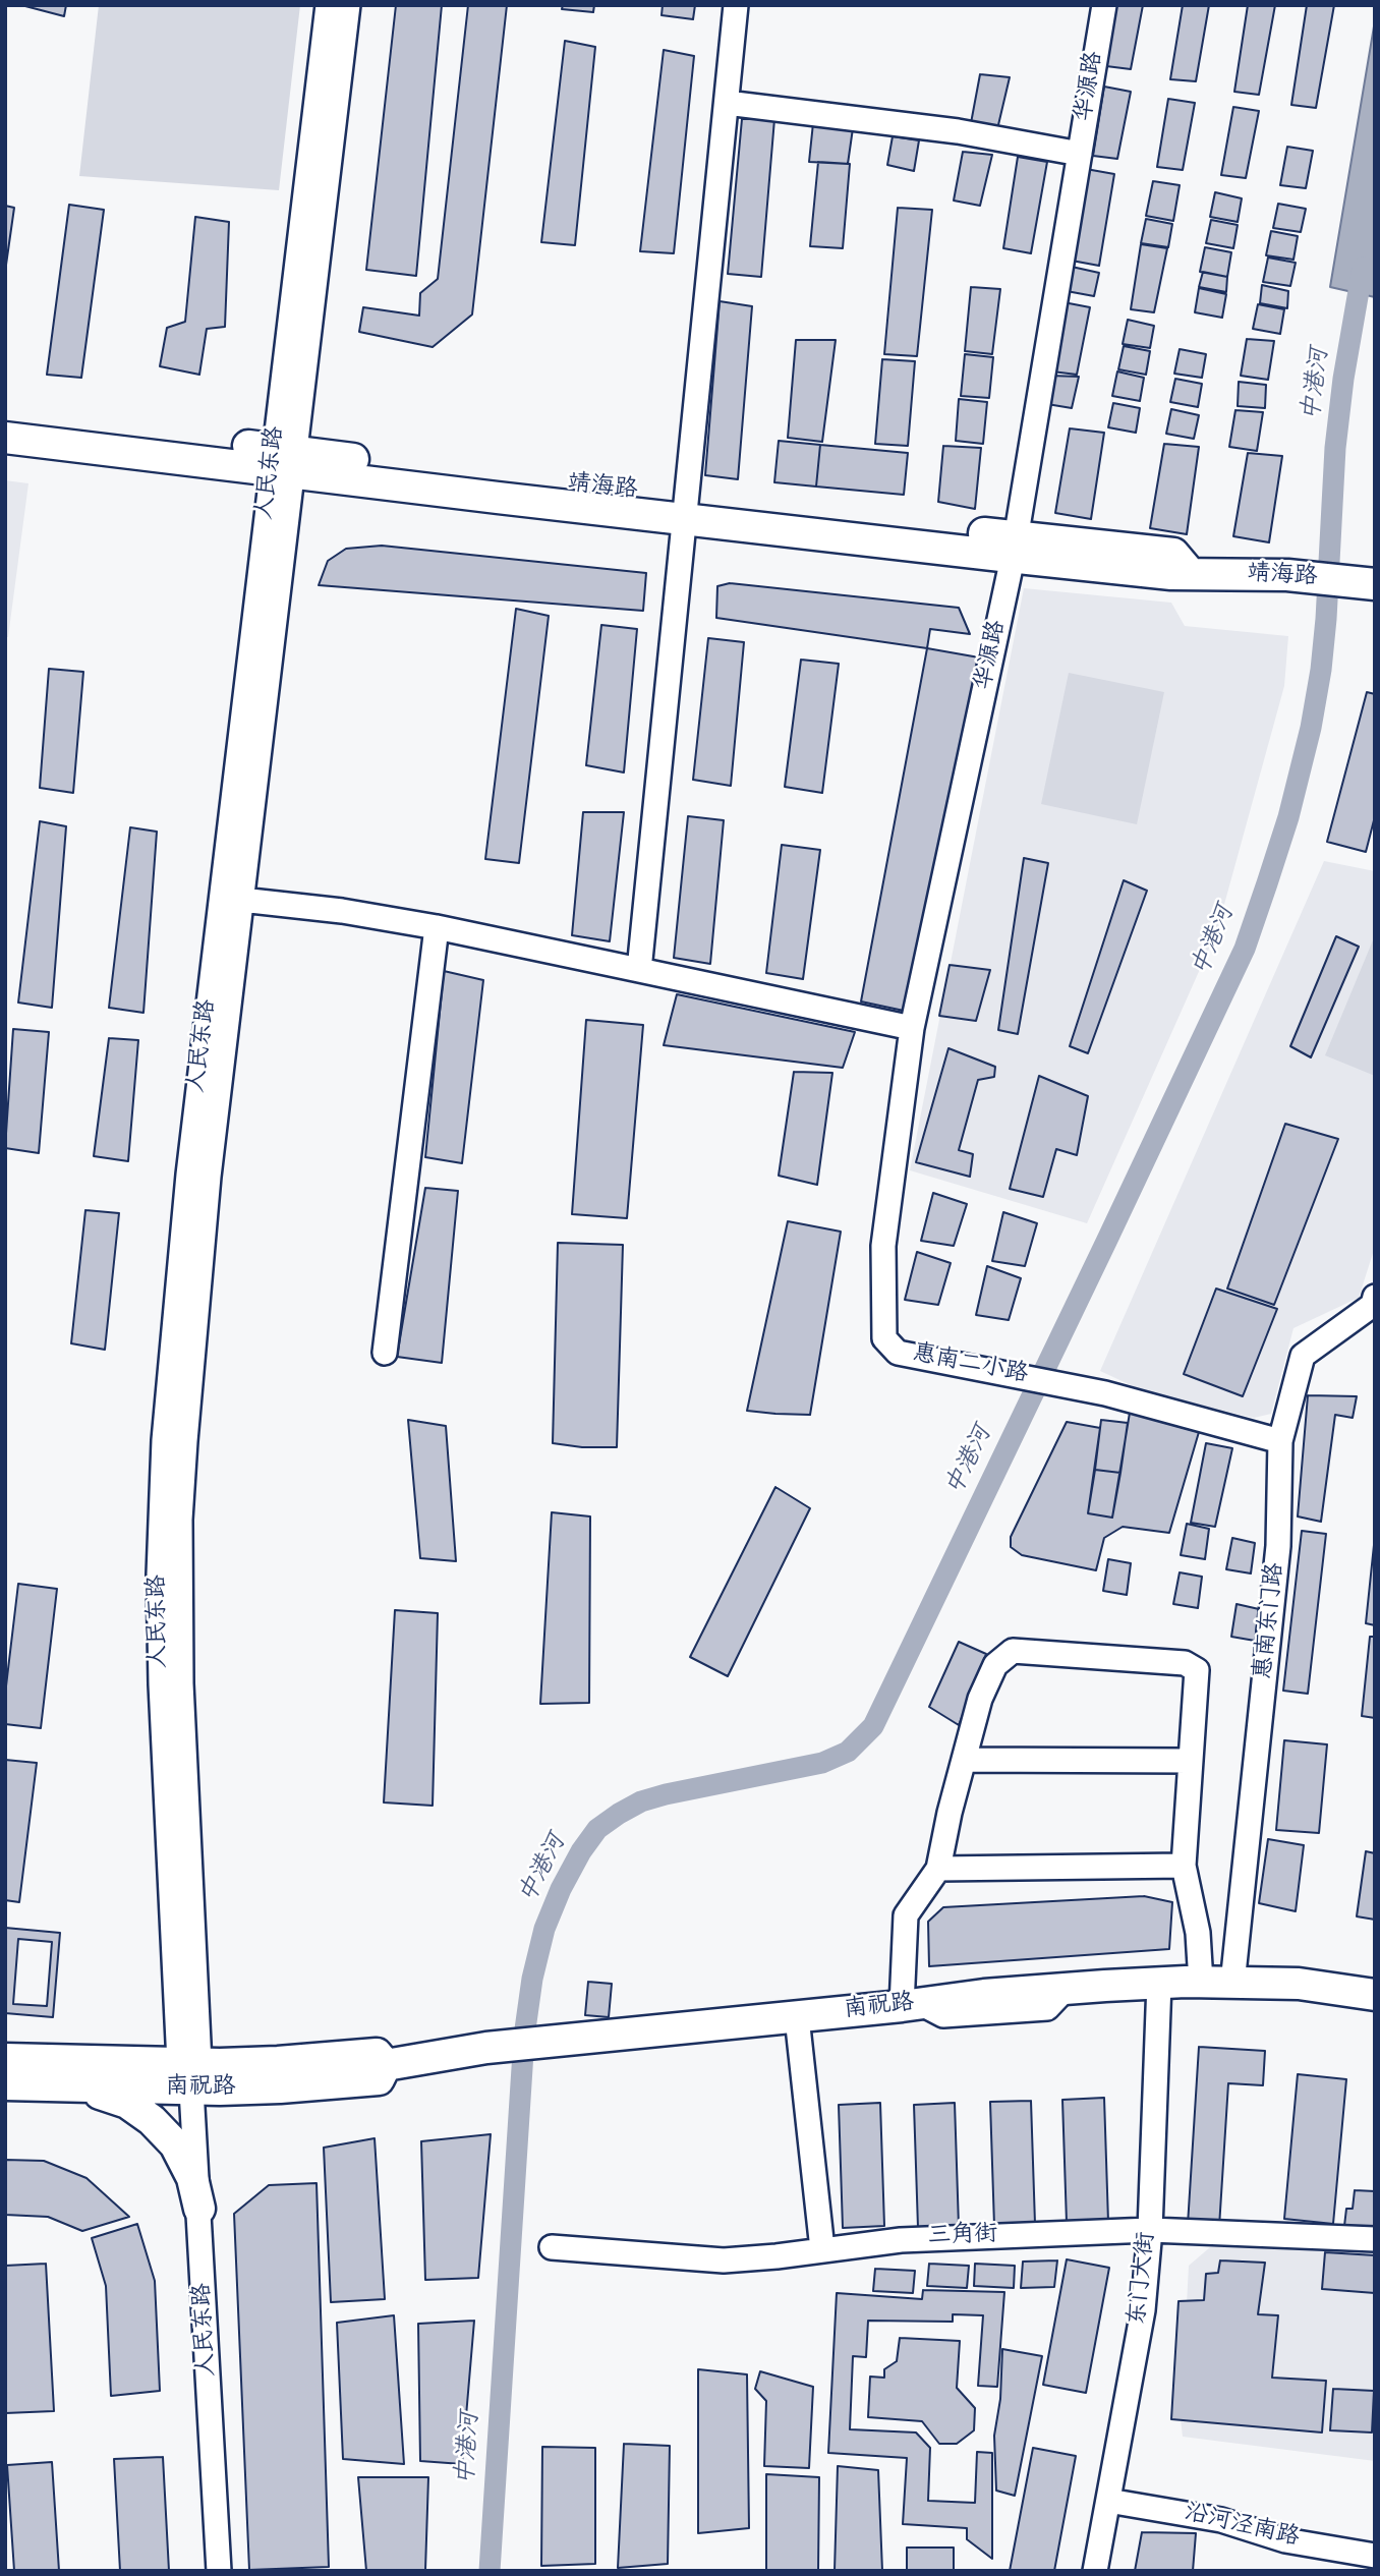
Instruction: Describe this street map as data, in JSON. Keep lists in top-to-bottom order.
{
  "streets": {
    "main road": ["靖海路", "南祝路"],
    "street": [
      "华源路",
      "人民东路",
      "惠南二小路",
      "惠南东门路",
      "三角街",
      "东门大街",
      "沿河泾南路"
    ]
  },
  "crossings": [
    ["华源路", "靖海路"],
    ["华源路", "惠南二小路"],
    ["人民东路", "靖海路"],
    ["人民东路", "南祝路"],
    ["惠南二小路", "惠南东门路"],
    ["惠南东门路", "南祝路"],
    ["南祝路", "东门大街"],
    ["三角街", "东门大街"],
    ["东门大街", "沿河泾南路"]
  ],
  "water": ["中港河"]
}
